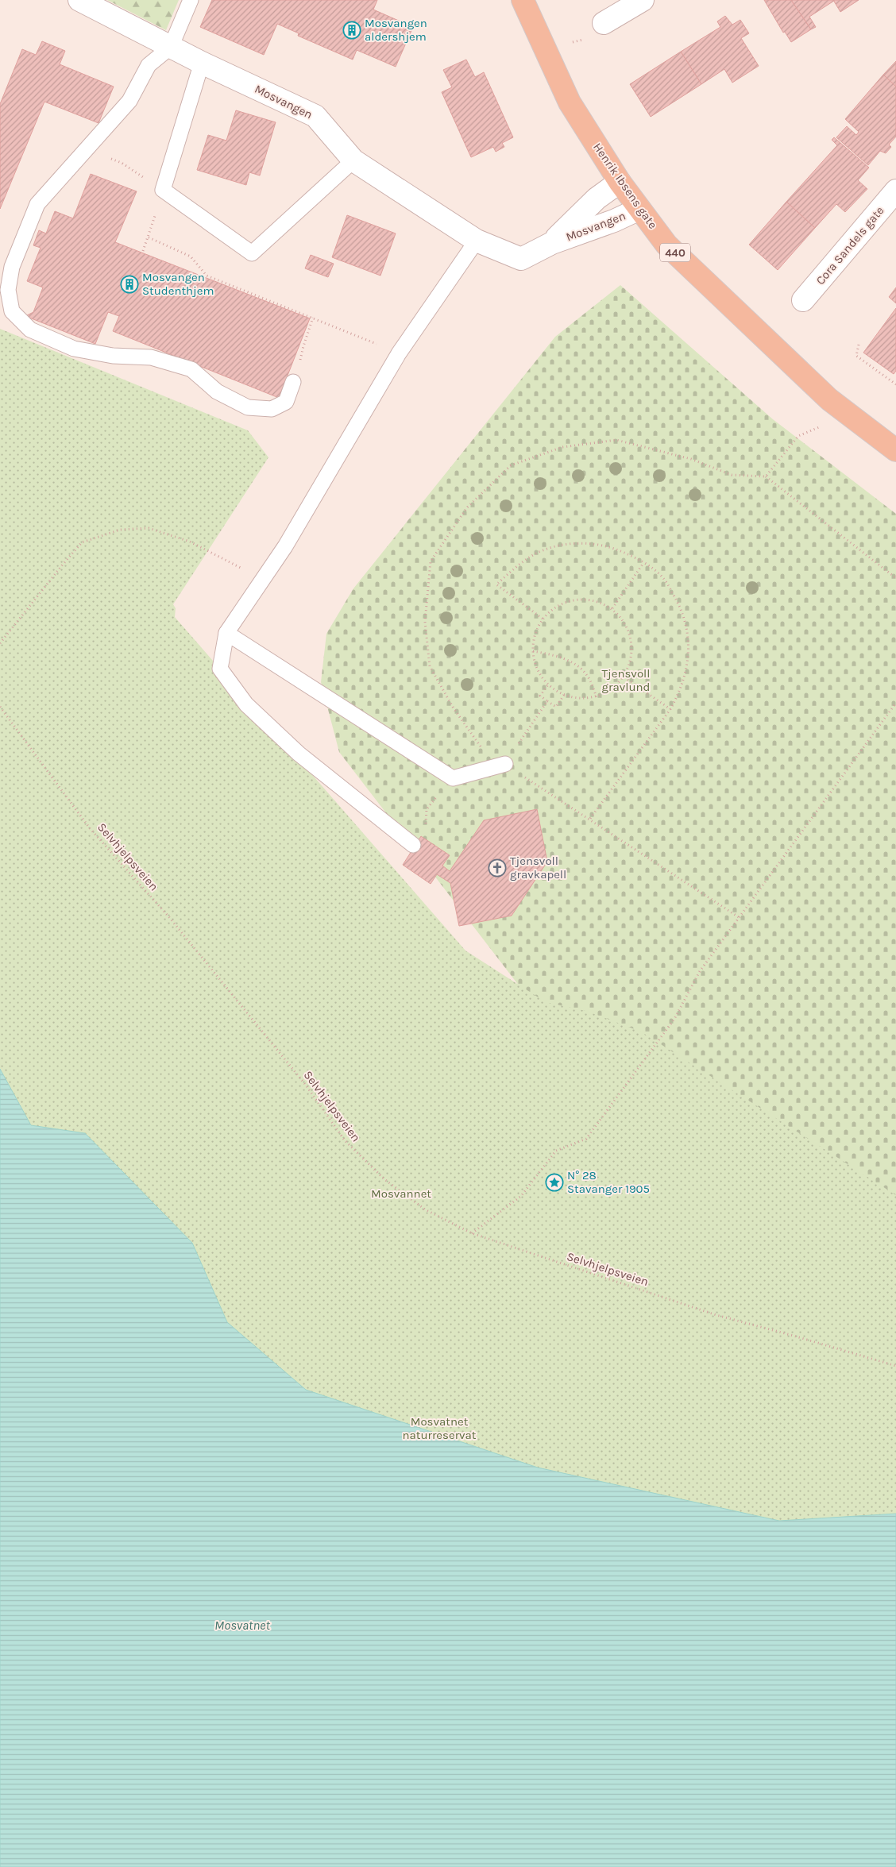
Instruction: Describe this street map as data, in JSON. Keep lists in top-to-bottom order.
{
  "streets": {
    "main road": ["Henrik Ibsens gate", "440"],
    "street": ["Mosvangen", "Cora Sandels gate"],
    "path": ["Selvhjelpsveien"]
  },
  "crossings": [
    ["Mosvangen", "Henrik Ibsens gate"]
  ],
  "water": ["Mosvatnet"],
  "parks": ["Tjensvoll gravlund", "Mosvannet", "Mosvatnet naturreservat"],
  "places": {
    "building": ["Mosvangen aldershjem", "Mosvangen Studenthjem"],
    "church": ["Tjensvoll gravkapell"],
    "place": ["N° 28 Stavanger 1905"]
  }
}
